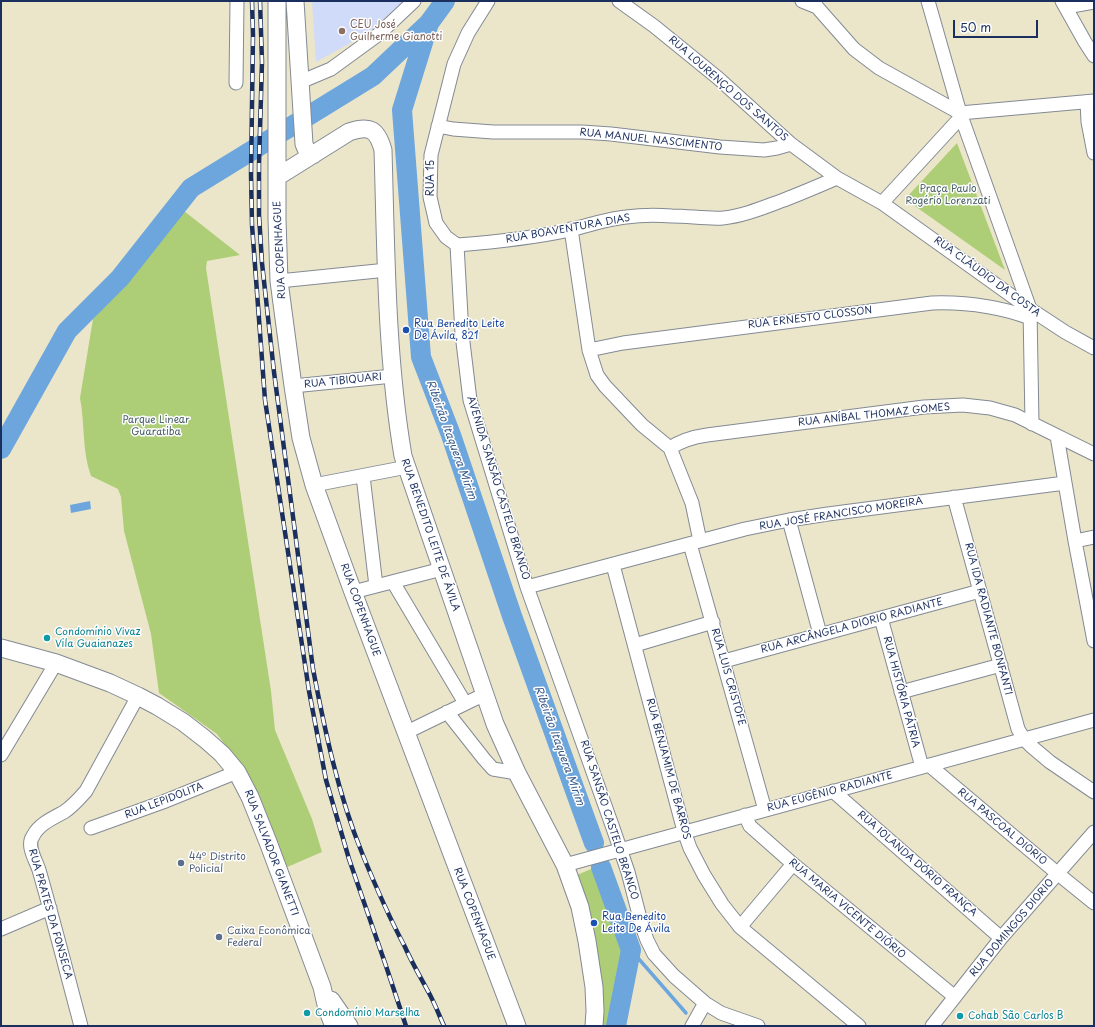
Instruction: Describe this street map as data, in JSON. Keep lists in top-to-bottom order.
{
  "streets": {
    "main road": ["RUA COPENHAGUE", "RUA BENEDITO LEITE DE ÁVILA", "RUA SALVADOR GIANETTI"],
    "street": [
      "RUA LOURENÇO DOS SANTOS",
      "RUA MANUEL NASCIMENTO",
      "RUA 15",
      "RUA BOAVENTURA DIAS",
      "RUA CLÁUDIO DA COSTA",
      "RUA ERNESTO CLOSSON",
      "RUA TIBIQUARI",
      "RUA ANÍBAL THOMAZ GOMES",
      "AVENIDA SANSÃO CASTELO BRANCO",
      "RUA JOSÉ FRANCISCO MOREIRA",
      "RUA IDA RADIANTE BONFANTI",
      "RUA ARCÂNGELA DIORIO RADIANTE",
      "RUA LUIS CRISTOFE",
      "RUA HISTÓRIA PÁTRIA",
      "RUA BENJAMIM DE BARROS",
      "RUA EUGÊNIO RADIANTE",
      "RUA LEPIDOLITA",
      "RUA SANSÃO CASTELO BRANCO",
      "RUA PASCOAL DIORIO",
      "RUA IOLANDA DÓRIO FRANÇA",
      "RUA MARIA VICENTE DIÓRIO",
      "RUA PRATES DA FONSECA",
      "RUA DOMINGOS DIORIO"
    ]
  },
  "crossings": [
    ["RUA LOURENÇO DOS SANTOS", "RUA MANUEL NASCIMENTO"],
    ["RUA LOURENÇO DOS SANTOS", "RUA BOAVENTURA DIAS"],
    ["RUA MANUEL NASCIMENTO", "RUA 15"],
    ["RUA 15", "RUA BOAVENTURA DIAS"],
    ["RUA 15", "AVENIDA SANSÃO CASTELO BRANCO"],
    ["RUA BOAVENTURA DIAS", "AVENIDA SANSÃO CASTELO BRANCO"],
    ["RUA COPENHAGUE", "RUA TIBIQUARI"],
    ["RUA COPENHAGUE", "RUA BENEDITO LEITE DE ÁVILA"],
    ["RUA CLÁUDIO DA COSTA", "RUA ERNESTO CLOSSON"],
    ["RUA TIBIQUARI", "RUA BENEDITO LEITE DE ÁVILA"],
    ["RUA ANÍBAL THOMAZ GOMES", "RUA LUIS CRISTOFE"],
    ["AVENIDA SANSÃO CASTELO BRANCO", "RUA JOSÉ FRANCISCO MOREIRA"],
    ["AVENIDA SANSÃO CASTELO BRANCO", "RUA SANSÃO CASTELO BRANCO"],
    ["RUA JOSÉ FRANCISCO MOREIRA", "RUA IDA RADIANTE BONFANTI"],
    ["RUA JOSÉ FRANCISCO MOREIRA", "RUA LUIS CRISTOFE"],
    ["RUA JOSÉ FRANCISCO MOREIRA", "RUA BENJAMIM DE BARROS"],
    ["RUA JOSÉ FRANCISCO MOREIRA", "RUA SANSÃO CASTELO BRANCO"],
    ["RUA BENEDITO LEITE DE ÁVILA", "RUA EUGÊNIO RADIANTE"],
    ["RUA IDA RADIANTE BONFANTI", "RUA ARCÂNGELA DIORIO RADIANTE"],
    ["RUA IDA RADIANTE BONFANTI", "RUA EUGÊNIO RADIANTE"],
    ["RUA ARCÂNGELA DIORIO RADIANTE", "RUA LUIS CRISTOFE"],
    ["RUA ARCÂNGELA DIORIO RADIANTE", "RUA HISTÓRIA PÁTRIA"],
    ["RUA LUIS CRISTOFE", "RUA EUGÊNIO RADIANTE"],
    ["RUA HISTÓRIA PÁTRIA", "RUA EUGÊNIO RADIANTE"],
    ["RUA HISTÓRIA PÁTRIA", "RUA PASCOAL DIORIO"],
    ["RUA BENJAMIM DE BARROS", "RUA EUGÊNIO RADIANTE"],
    ["RUA EUGÊNIO RADIANTE", "RUA SANSÃO CASTELO BRANCO"],
    ["RUA EUGÊNIO RADIANTE", "RUA PASCOAL DIORIO"],
    ["RUA EUGÊNIO RADIANTE", "RUA IOLANDA DÓRIO FRANÇA"],
    ["RUA EUGÊNIO RADIANTE", "RUA MARIA VICENTE DIÓRIO"],
    ["RUA LEPIDOLITA", "RUA SALVADOR GIANETTI"],
    ["RUA PASCOAL DIORIO", "RUA DOMINGOS DIORIO"],
    ["RUA SALVADOR GIANETTI", "RUA PRATES DA FONSECA"],
    ["RUA IOLANDA DÓRIO FRANÇA", "RUA DOMINGOS DIORIO"],
    ["RUA MARIA VICENTE DIÓRIO", "RUA DOMINGOS DIORIO"]
  ],
  "water": ["Ribeirão Itaquera Mirim"],
  "parks": ["Praça Paulo Rogério Lorenzati", "Parque Linear Guaratiba"],
  "places": [
    "CEU José Guilherme Gianotti",
    "Rua Benedito Leite De Ávila, 821",
    "Condomínio Vivaz Vila Guaianazes",
    "44º Distrito Policial",
    "Rua Benedito Leite De Ávila",
    "Caixa Econômica Federal",
    "Condomínio Marselha",
    "Cohab São Carlos B"
  ],
  "scale_bar": "50 m"
}
